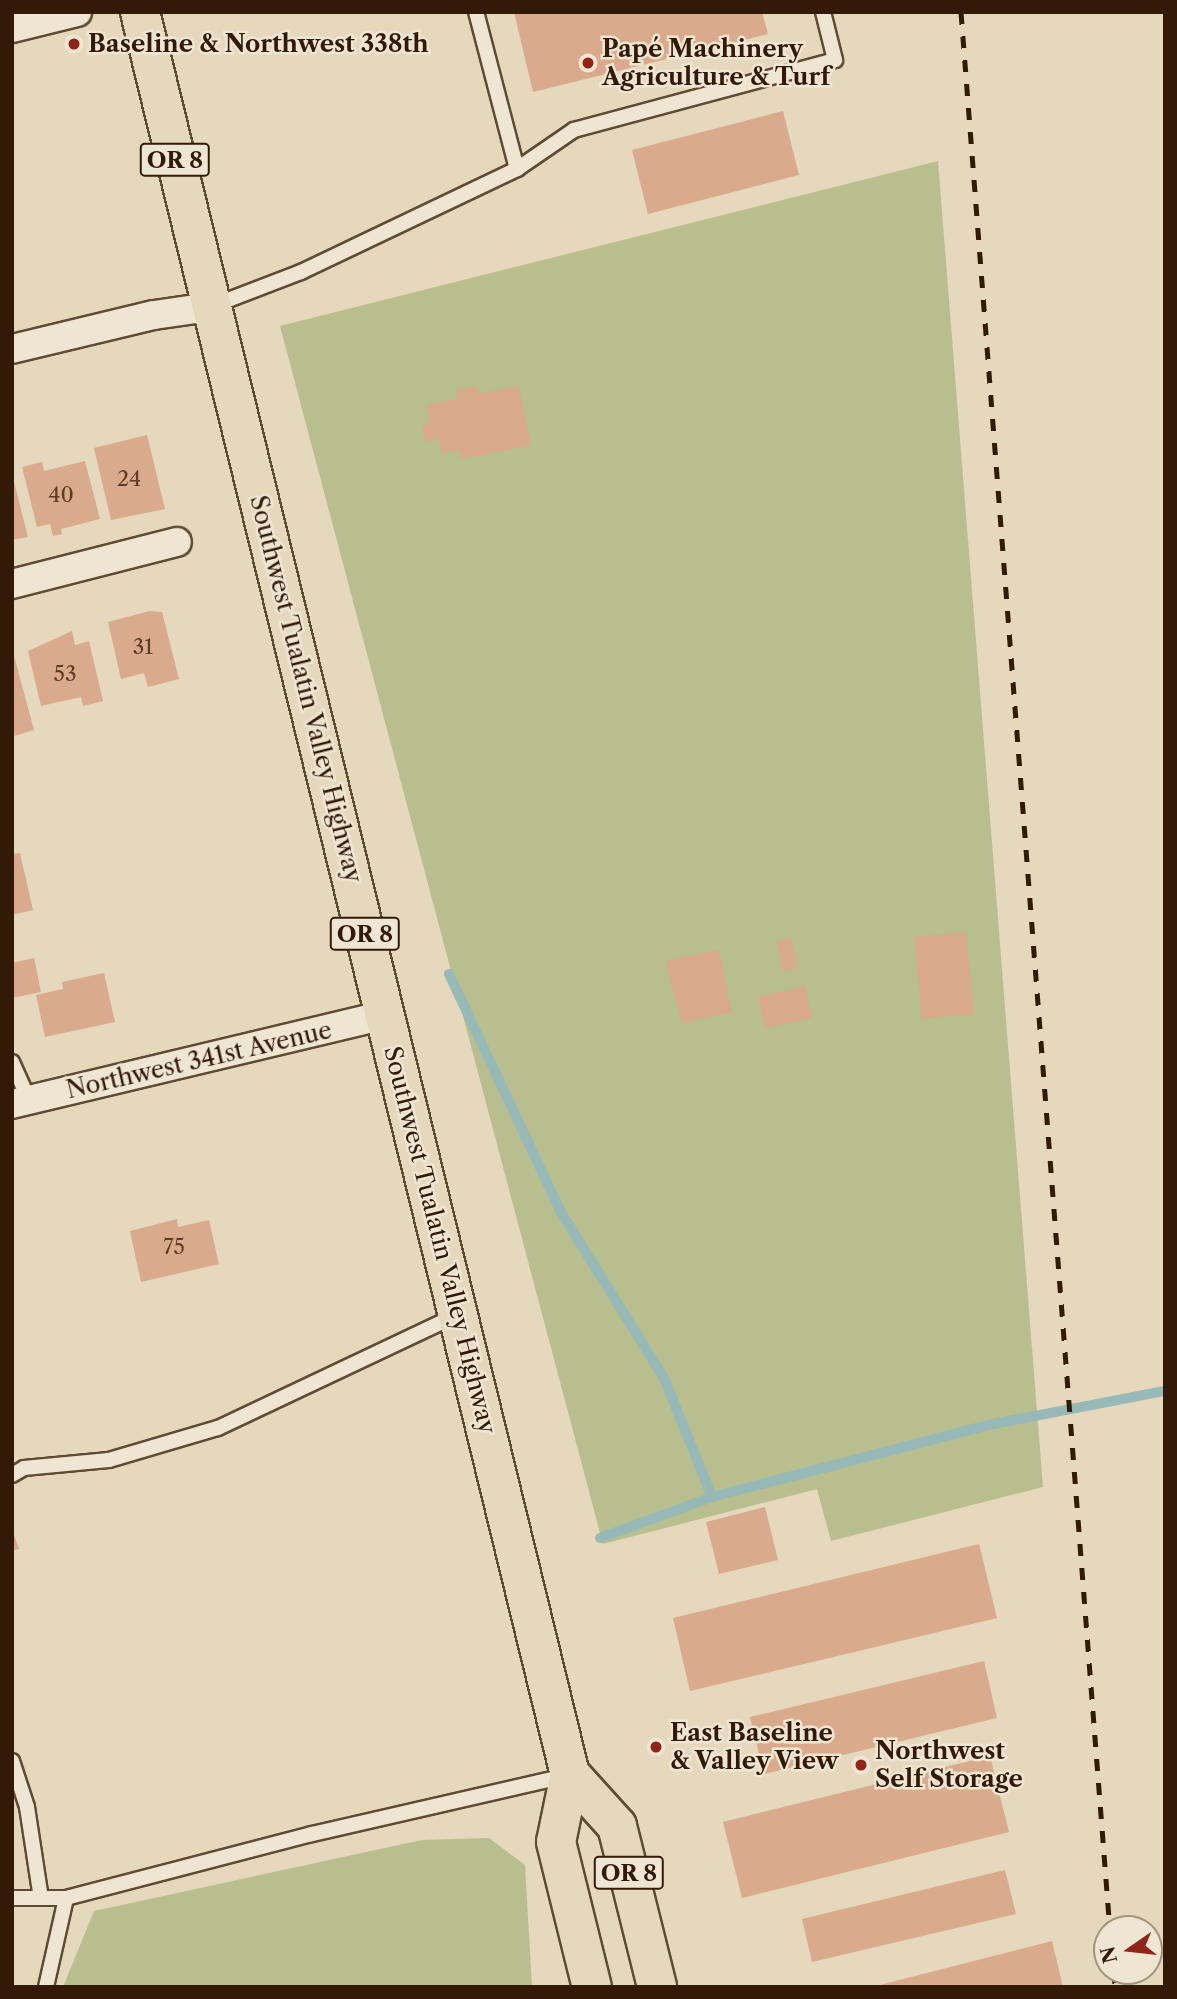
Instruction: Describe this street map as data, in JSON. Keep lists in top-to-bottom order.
{
  "streets": {
    "highway": ["OR 8", "Southwest Tualatin Valley Highway"],
    "street": ["Northwest 341st Avenue"]
  },
  "crossings": [
    ["OR 8", "Southwest Tualatin Valley Highway"],
    ["Southwest Tualatin Valley Highway", "Northwest 341st Avenue"]
  ],
  "places": [
    "Baseline & Northwest 338th",
    "Papé Machinery Agriculture & Turf",
    "East Baseline & Valley View",
    "Northwest Self Storage"
  ],
  "house_numbers": [
    "24",
    "40",
    "31",
    "53",
    "75"
  ],
  "north": "left"
}
